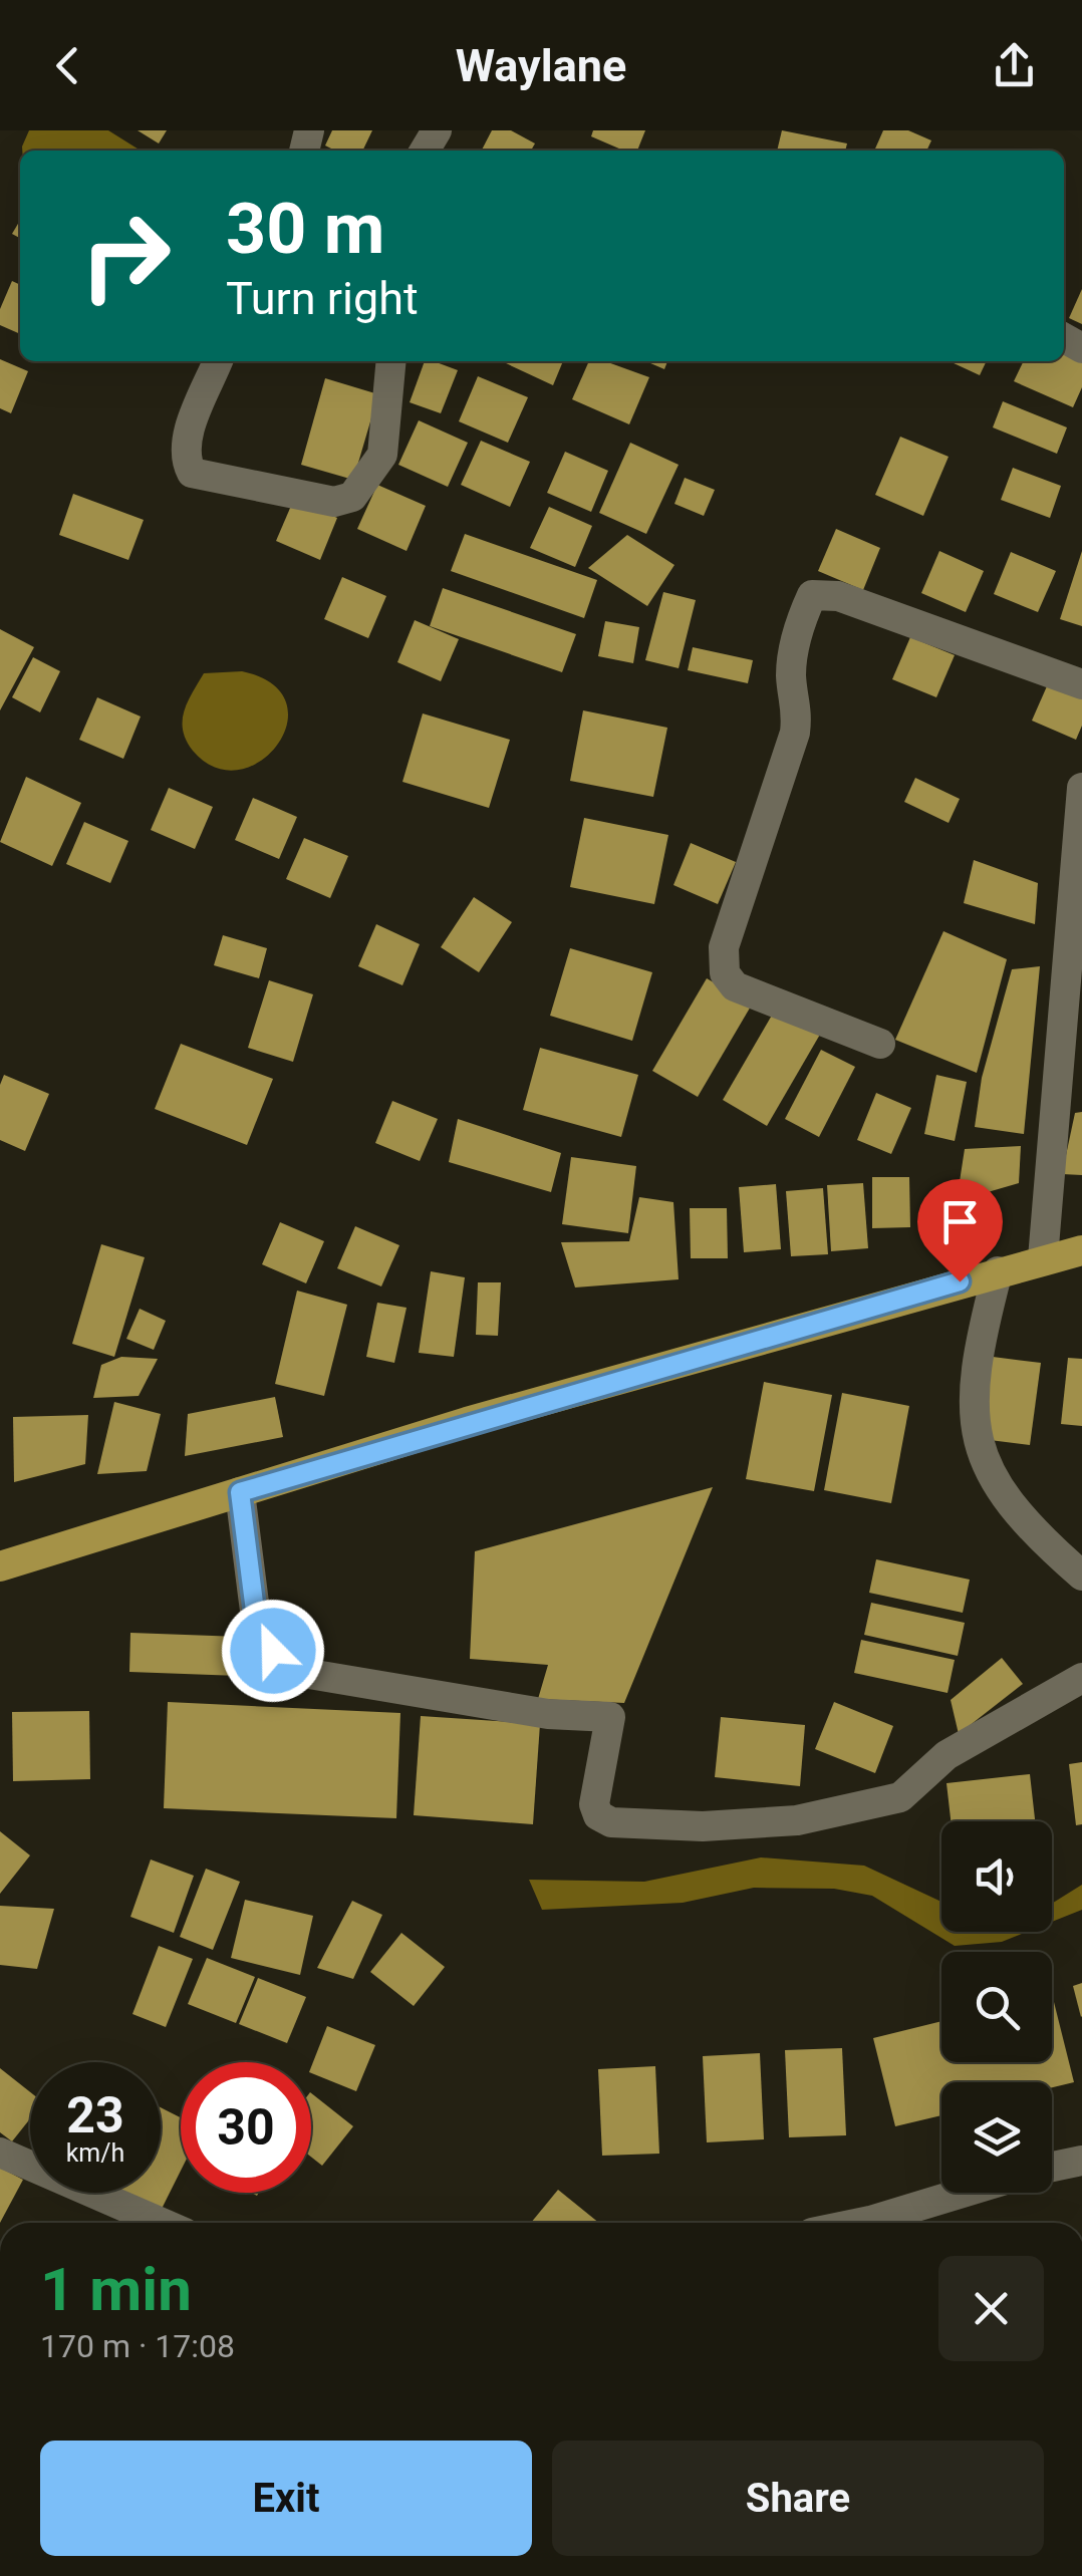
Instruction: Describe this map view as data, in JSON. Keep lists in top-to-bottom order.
{
  "page": {
    "header": "Waylane",
    "turn": ["30 m", "Turn right"],
    "speed": "23 km/h",
    "limit": "30",
    "heading": ["1 min", "170 m · 17:08"],
    "buttons": ["Exit", "Share"]
  }
}
